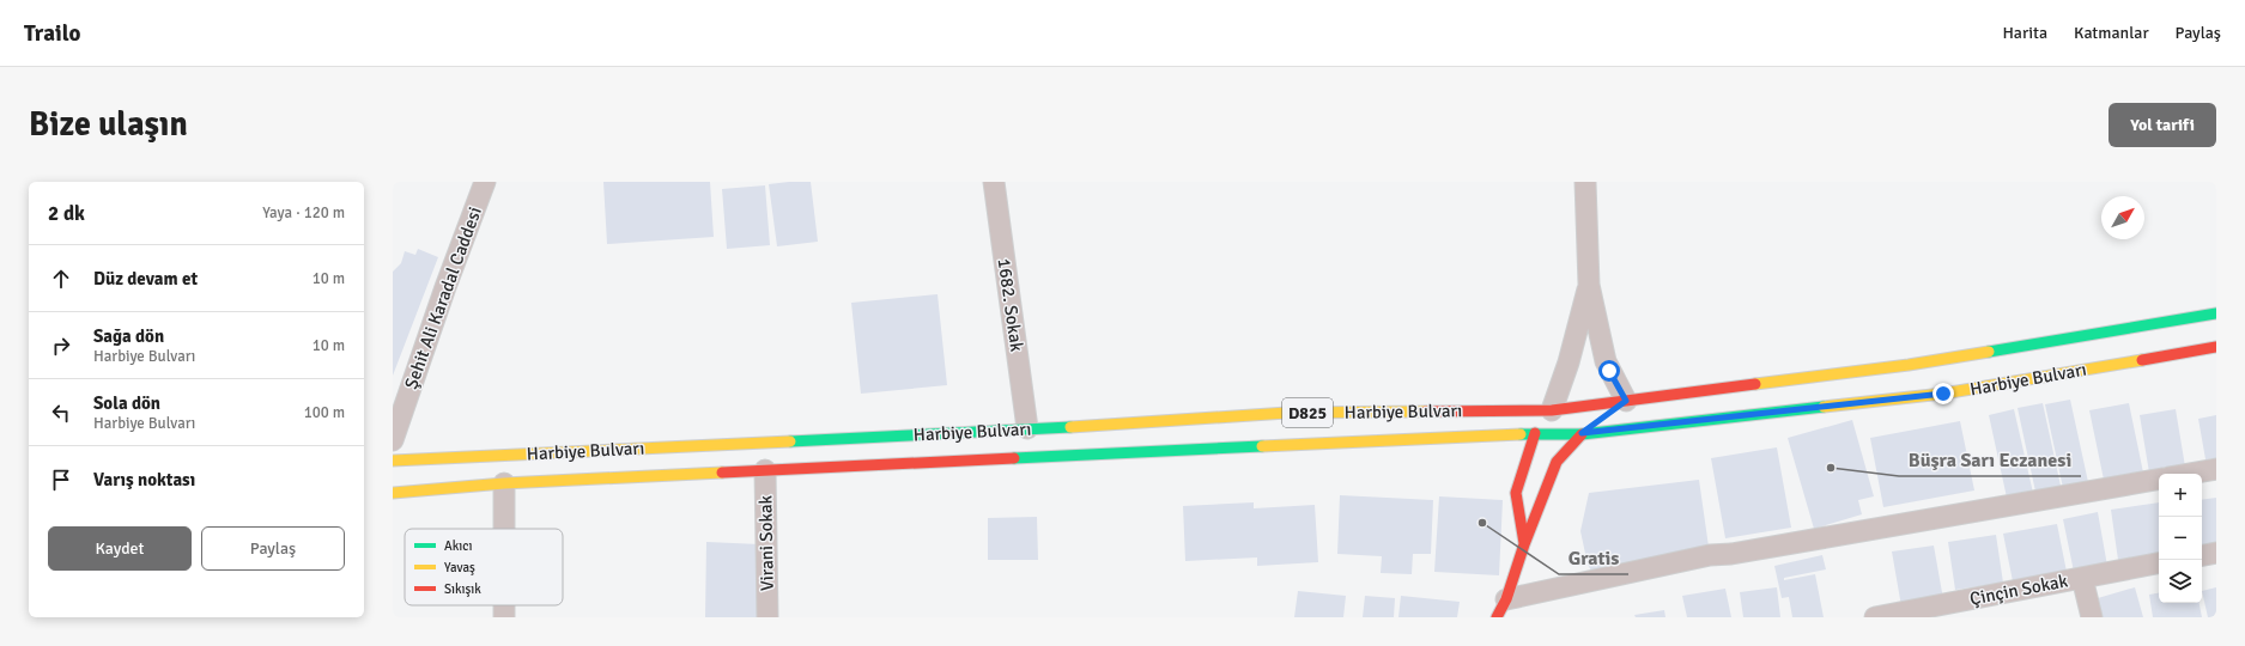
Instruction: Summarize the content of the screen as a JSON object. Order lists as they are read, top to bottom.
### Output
{
  "streets": {
    "main road": ["Harbiye Bulvarı", "D825"],
    "street": [
      "Şehit Ali Karadal Caddesi",
      "1682. Sokak",
      "Virani Sokak",
      "Çinçin Sokak"
    ]
  },
  "crossings": [
    ["1682. Sokak", "Harbiye Bulvarı"],
    ["Harbiye Bulvarı", "Virani Sokak"]
  ],
  "places": ["Büşra Sarı Eczanesi", "Gratis"],
  "legend": ["Akıcı", "Yavaş", "Sıkışık"],
  "north": "top right",
  "page": {
    "header": "Trailo",
    "nav": ["Harita", "Katmanlar", "Paylaş"],
    "buttons": [
      "Yol tarifi",
      ["Kaydet", "Paylaş"]
    ],
    "title": "Bize ulaşın",
    "heading": ["2 dk", "Yaya · 120 m"],
    "list": [
      ["Düz devam et", "10 m"],
      ["Sağa dön", "Harbiye Bulvarı", "10 m"],
      ["Sola dön", "Harbiye Bulvarı", "100 m"],
      "Varış noktası"
    ],
    "map_buttons": ["+", "−"]
  }
}
